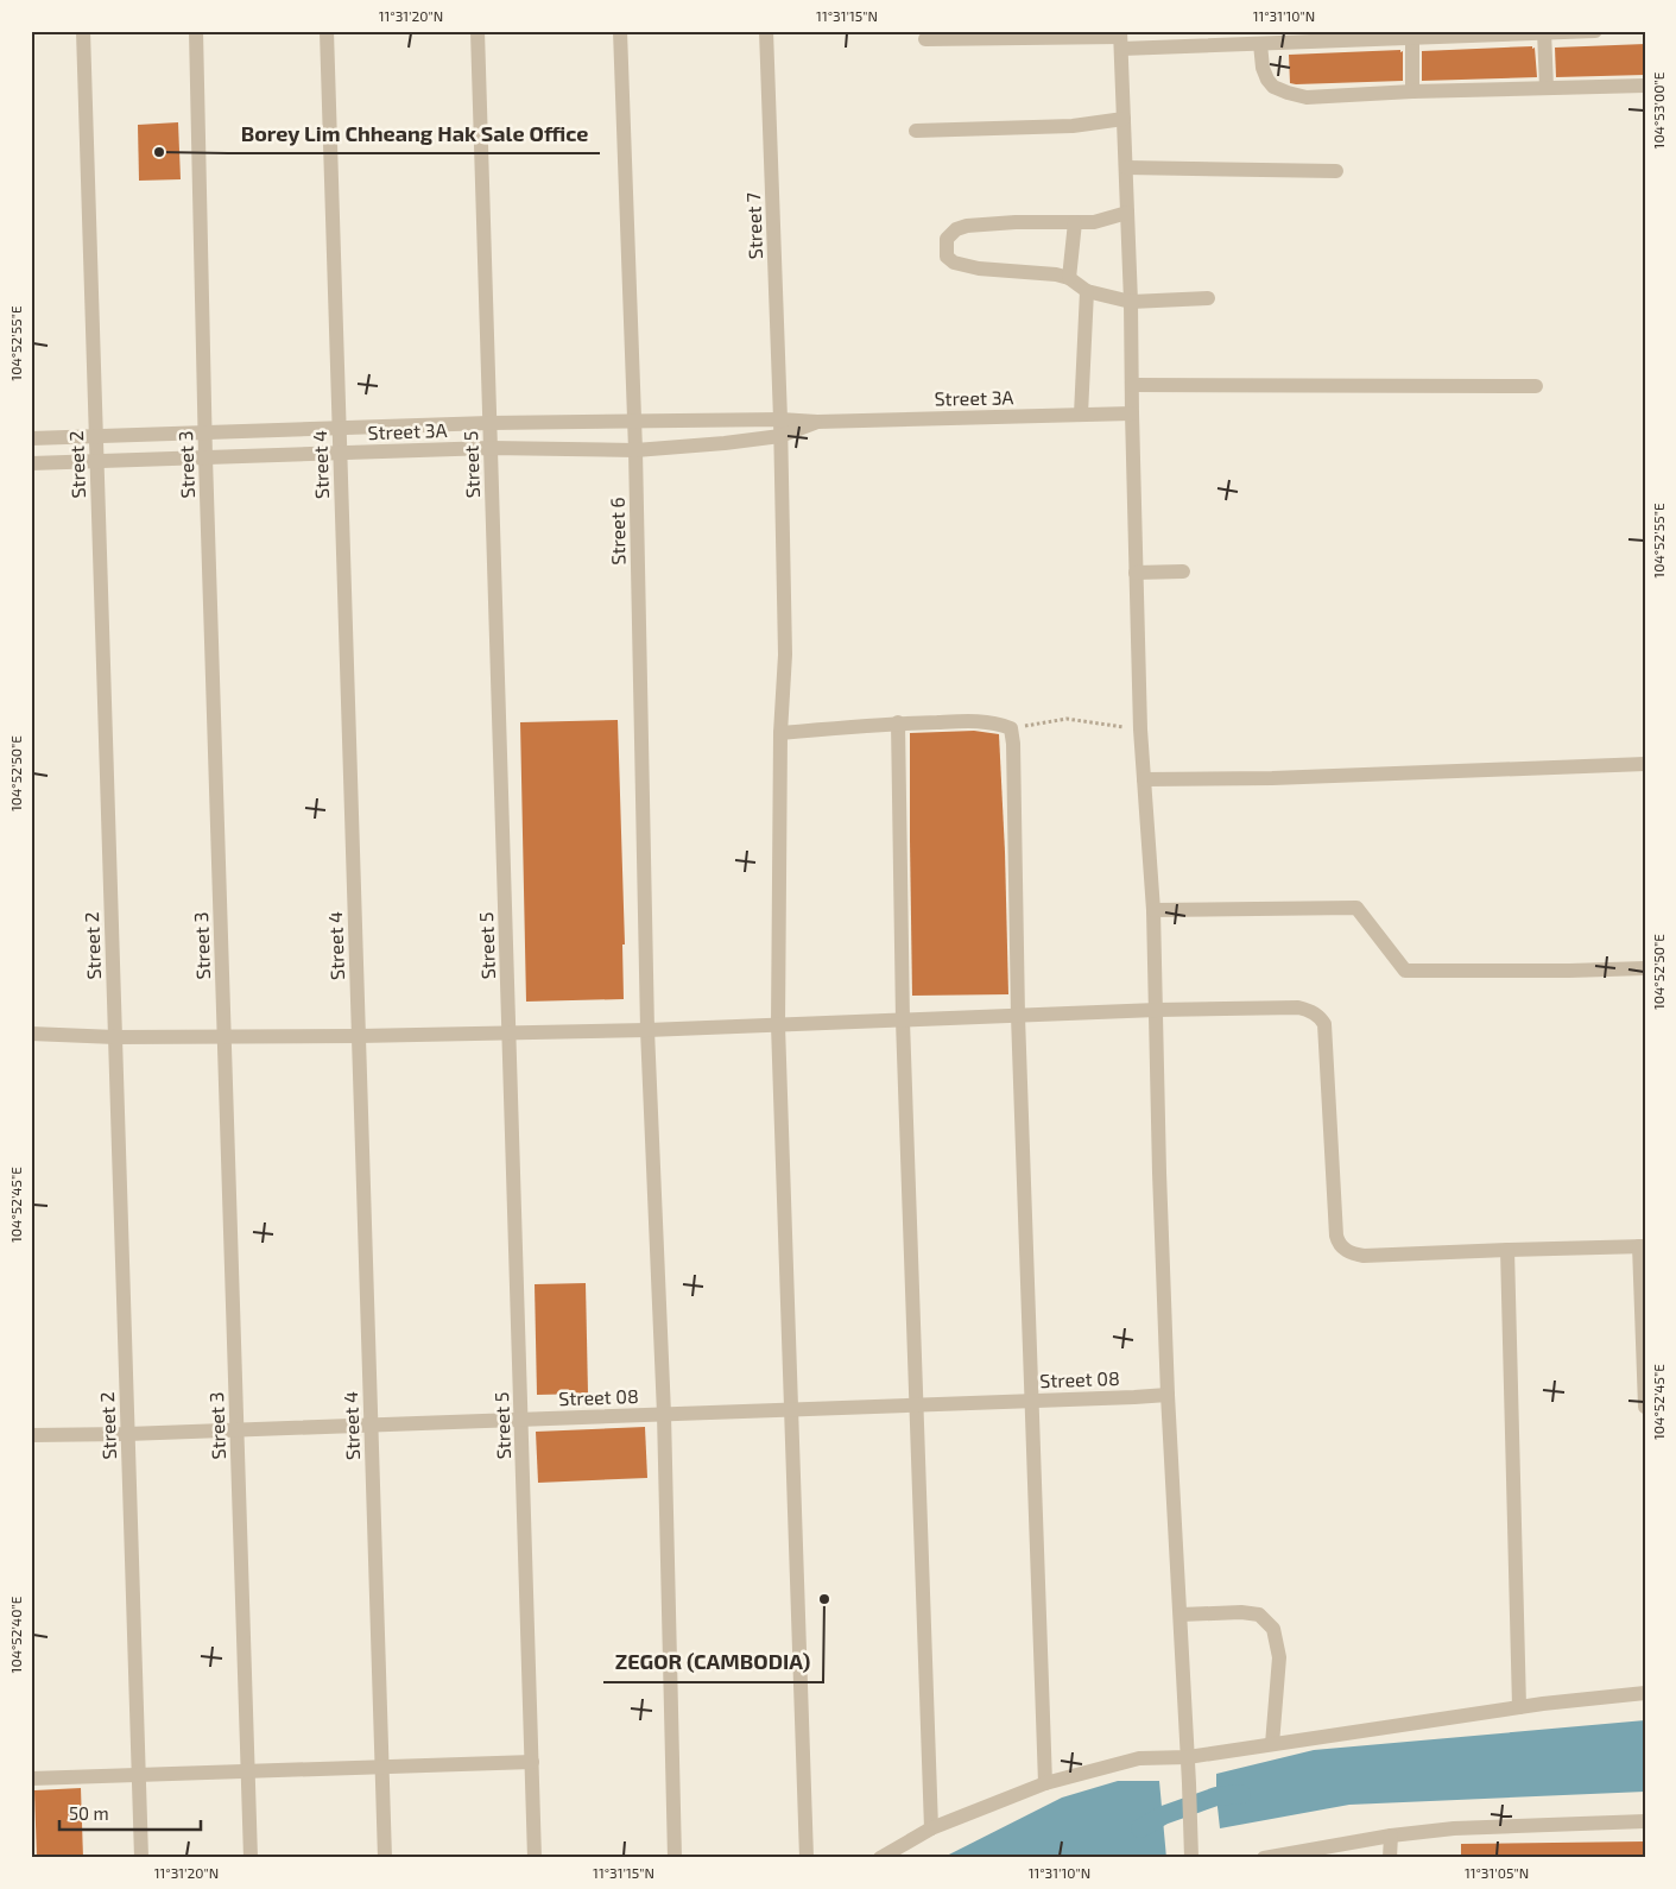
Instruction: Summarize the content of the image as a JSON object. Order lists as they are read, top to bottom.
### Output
{
  "streets": {
    "street": [
      "Street 7",
      "Street 3A",
      "Street 2",
      "Street 3",
      "Street 4",
      "Street 5",
      "Street 6",
      "Street 08"
    ]
  },
  "crossings": [
    ["Street 7", "Street 3A"],
    ["Street 7", "Street 08"],
    ["Street 3A", "Street 2"],
    ["Street 3A", "Street 3"],
    ["Street 3A", "Street 4"],
    ["Street 3A", "Street 5"],
    ["Street 3A", "Street 6"],
    ["Street 2", "Street 08"],
    ["Street 3", "Street 08"],
    ["Street 4", "Street 08"],
    ["Street 5", "Street 08"],
    ["Street 6", "Street 08"]
  ],
  "places": ["Borey Lim Chheang Hak Sale Office", "ZEGOR (CAMBODIA)"],
  "scale_bar": "50 m",
  "coordinates": [
    "11°31'20\"N",
    "11°31'15\"N",
    "11°31'10\"N",
    "104°53'00\"E",
    "104°52'55\"E",
    "104°52'50\"E",
    "104°52'45\"E",
    "104°52'40\"E",
    "11°31'05\"N"
  ]
}
